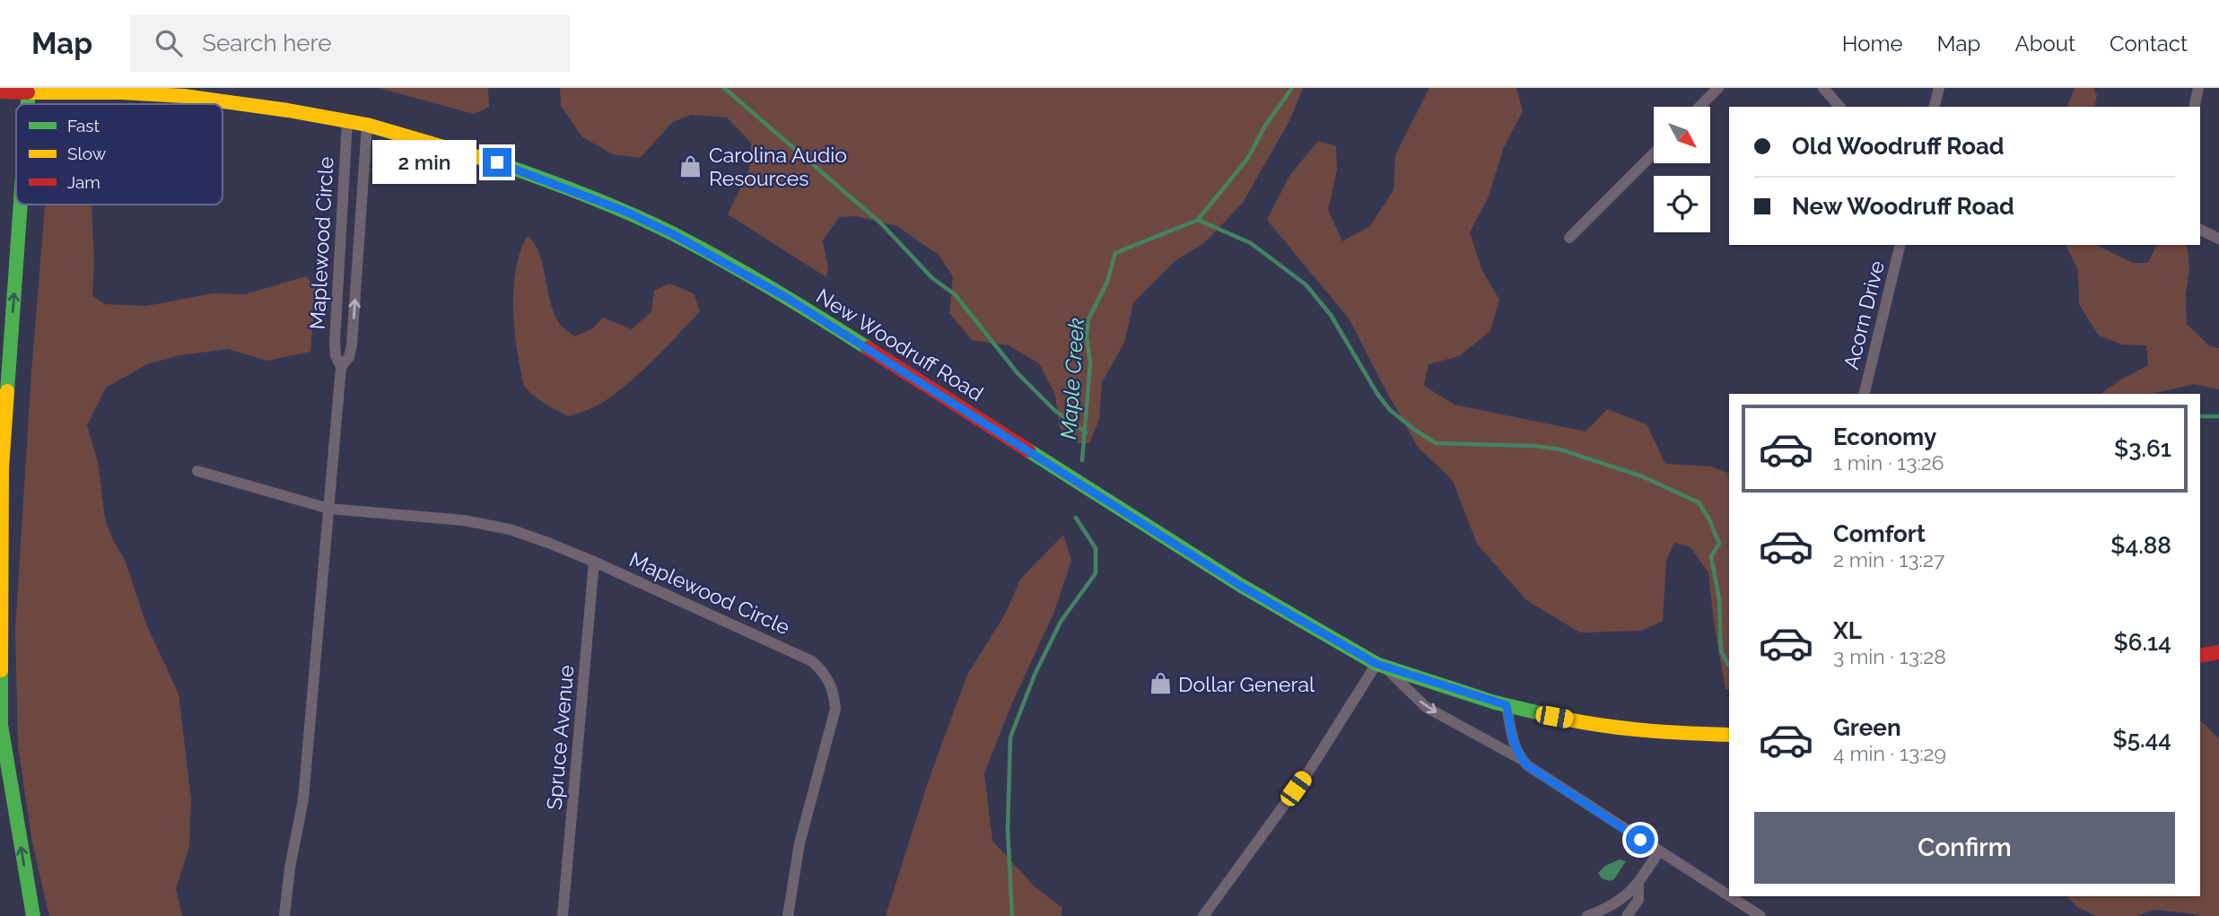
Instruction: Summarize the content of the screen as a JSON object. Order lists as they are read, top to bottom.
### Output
{
  "streets": {
    "main road": ["New Woodruff Road"],
    "street": ["Maplewood Circle", "Acorn Drive", "Spruce Avenue"]
  },
  "crossings": [
    ["Maplewood Circle", "New Woodruff Road"],
    ["Maplewood Circle", "Spruce Avenue"]
  ],
  "water": ["Maple Creek"],
  "places": {
    "shop": ["Carolina Audio Resources", "Dollar General"]
  },
  "legend": ["Fast", "Slow", "Jam"],
  "north": "bottom right",
  "page": {
    "header": "Map",
    "search": "Search here",
    "nav": [
      "Home",
      "Map",
      "About",
      "Contact"
    ],
    "banner": ["Old Woodruff Road", "New Woodruff Road"],
    "bubble": "2 min",
    "list": [
      {
        "name": "Economy",
        "note": "1 min · 13:26",
        "value": "$3.61"
      },
      {
        "name": "Comfort",
        "note": "2 min · 13:27",
        "value": "$4.88"
      },
      {
        "name": "XL",
        "note": "3 min · 13:28",
        "value": "$6.14"
      },
      {
        "name": "Green",
        "note": "4 min · 13:29",
        "value": "$5.44"
      }
    ],
    "buttons": "Confirm"
  }
}
